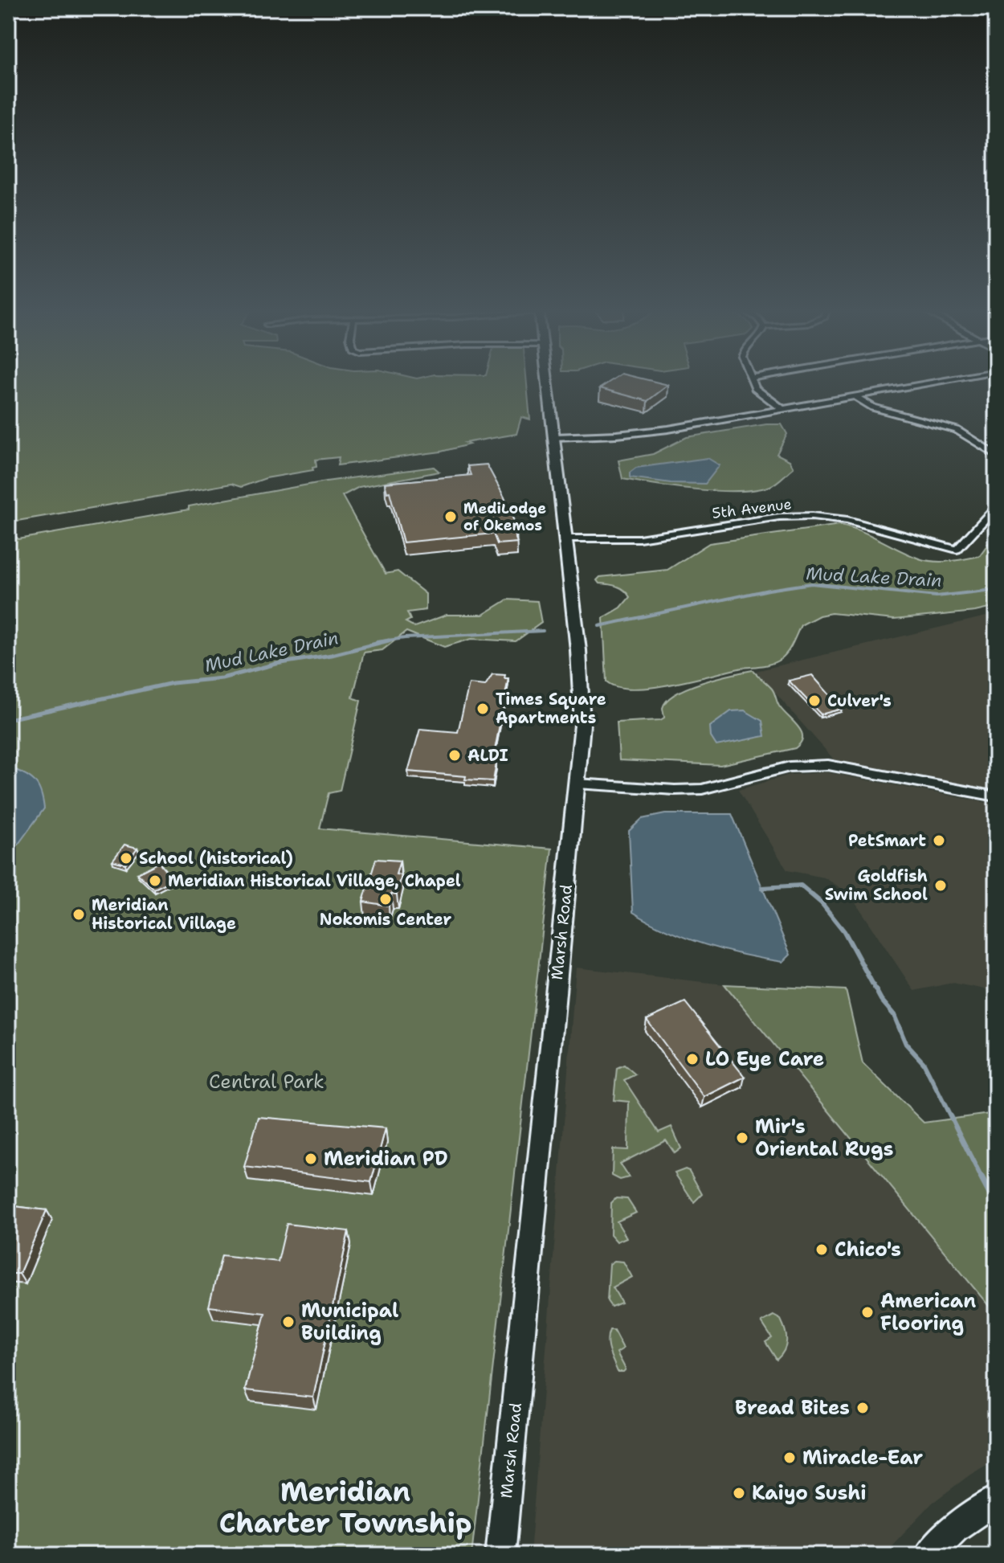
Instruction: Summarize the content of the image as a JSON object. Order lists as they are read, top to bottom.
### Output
{
  "streets": {
    "main road": ["Marsh Road"],
    "street": ["5th Avenue"]
  },
  "crossings": [
    ["5th Avenue", "Marsh Road"]
  ],
  "districts": ["Meridian Charter Township"],
  "water": ["Mud Lake Drain"],
  "parks": ["Central Park"],
  "places": [
    "MediLodge of Okemos",
    "Culver's",
    "Times Square Apartments",
    "ALDI",
    "PetSmart",
    "School (historical)",
    "Meridian Historical Village, Chapel",
    "Goldfish Swim School",
    "Nokomis Center",
    "Meridian Historical Village",
    "LO Eye Care",
    "Mir's Oriental Rugs",
    "Meridian PD",
    "Chico's",
    "American Flooring",
    "Municipal Building",
    "Bread Bites",
    "Miracle-Ear",
    "Kaiyo Sushi"
  ]
}
